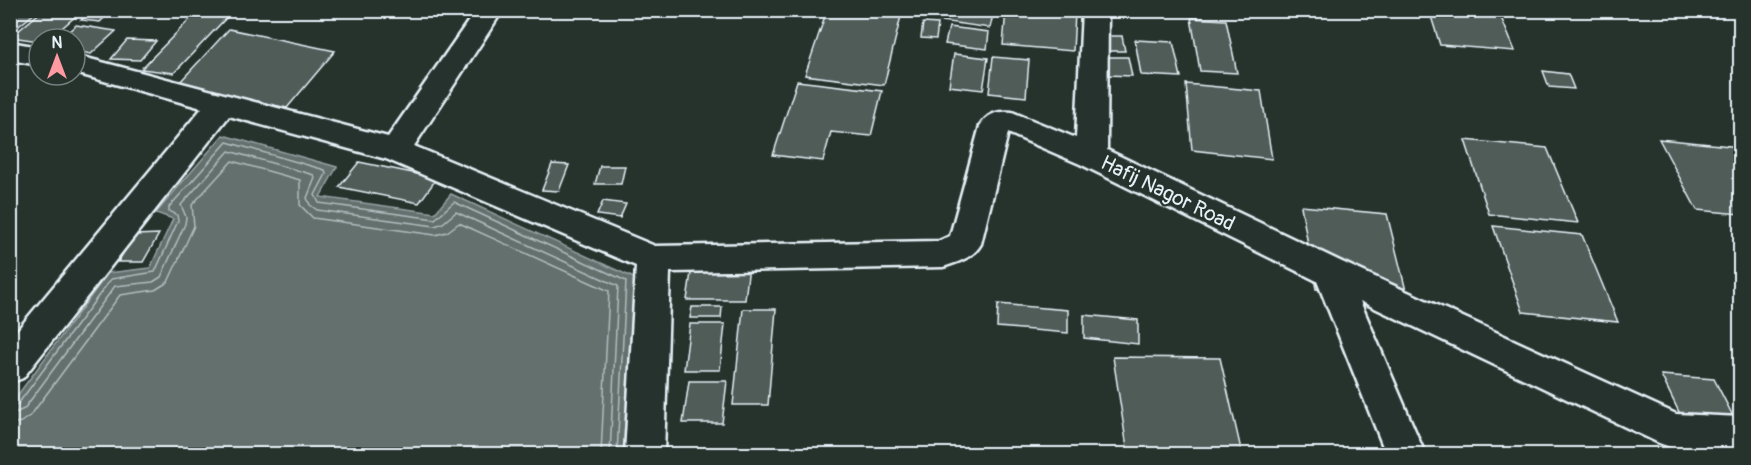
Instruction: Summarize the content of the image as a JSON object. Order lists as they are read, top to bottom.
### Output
{
  "streets": {
    "street": ["Hafij Nagor Road"]
  },
  "north": "top"
}
